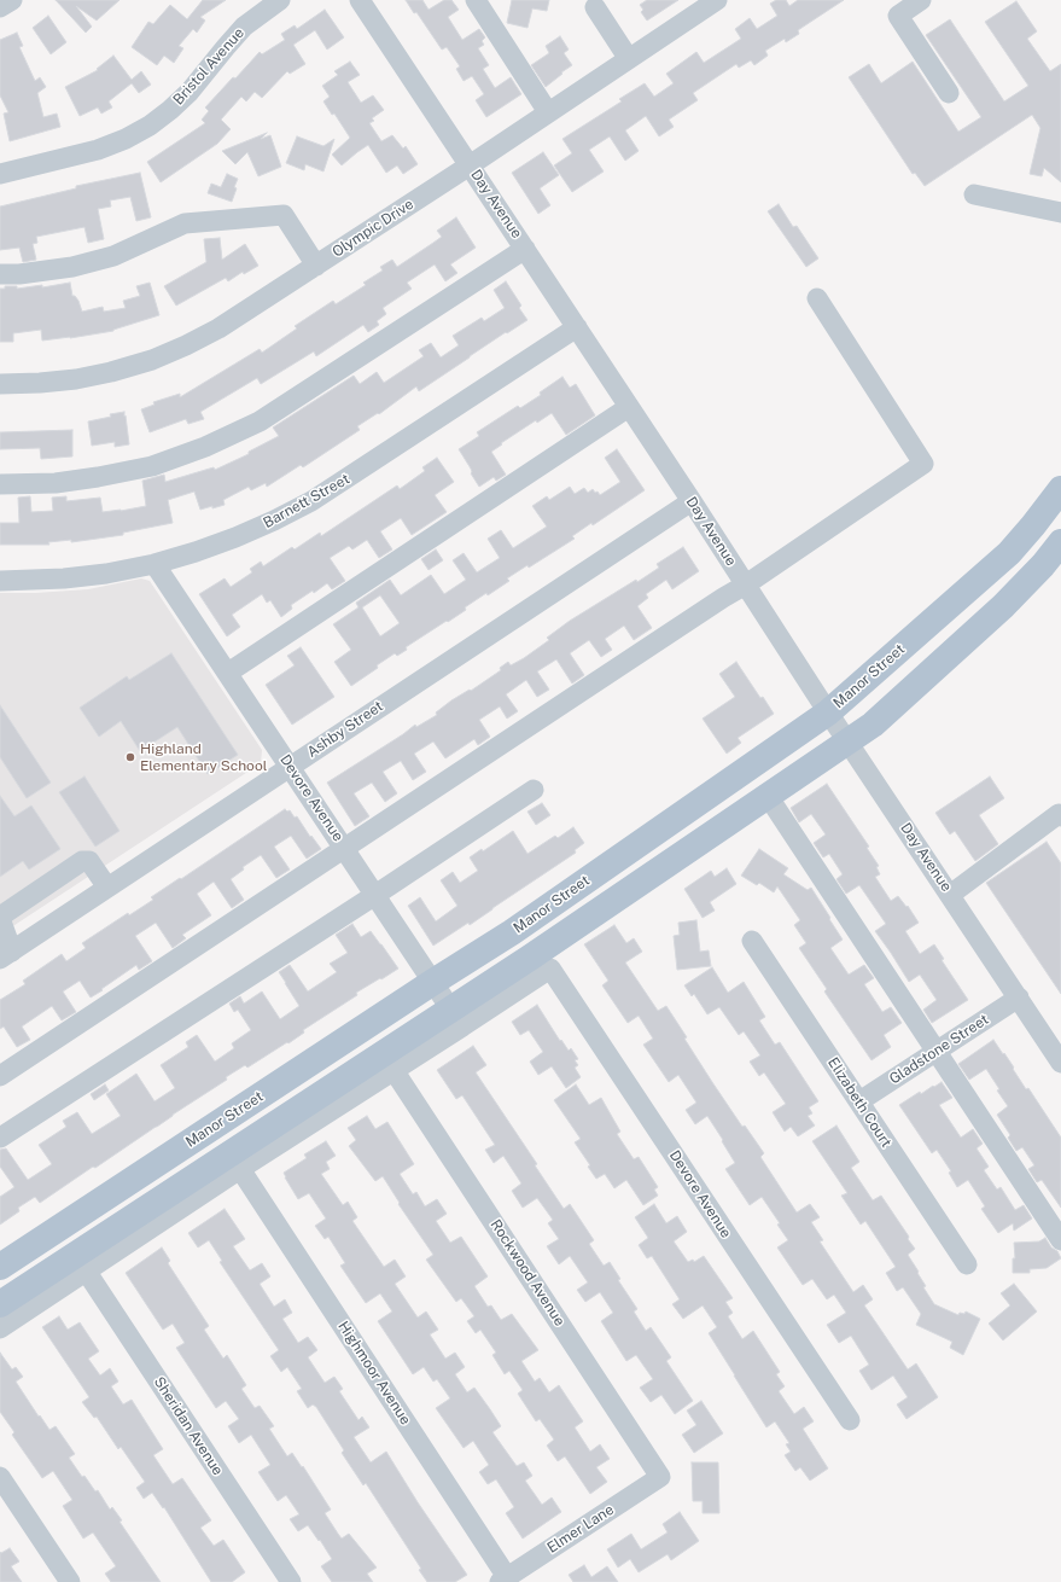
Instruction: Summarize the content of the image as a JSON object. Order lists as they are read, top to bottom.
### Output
{
  "streets": {
    "main road": ["Manor Street"],
    "street": [
      "Bristol Avenue",
      "Day Avenue",
      "Olympic Drive",
      "Barnett Street",
      "Ashby Street",
      "Devore Avenue",
      "Gladstone Street",
      "Elizabeth Court",
      "Rockwood Avenue",
      "Highmoor Avenue",
      "Sheridan Avenue",
      "Elmer Lane"
    ]
  },
  "crossings": [
    ["Day Avenue", "Olympic Drive"],
    ["Day Avenue", "Barnett Street"],
    ["Day Avenue", "Manor Street"],
    ["Day Avenue", "Ashby Street"],
    ["Day Avenue", "Gladstone Street"],
    ["Barnett Street", "Devore Avenue"],
    ["Manor Street", "Devore Avenue"],
    ["Ashby Street", "Devore Avenue"],
    ["Gladstone Street", "Elizabeth Court"],
    ["Rockwood Avenue", "Elmer Lane"],
    ["Highmoor Avenue", "Elmer Lane"]
  ],
  "places": ["Highland Elementary School"]
}
